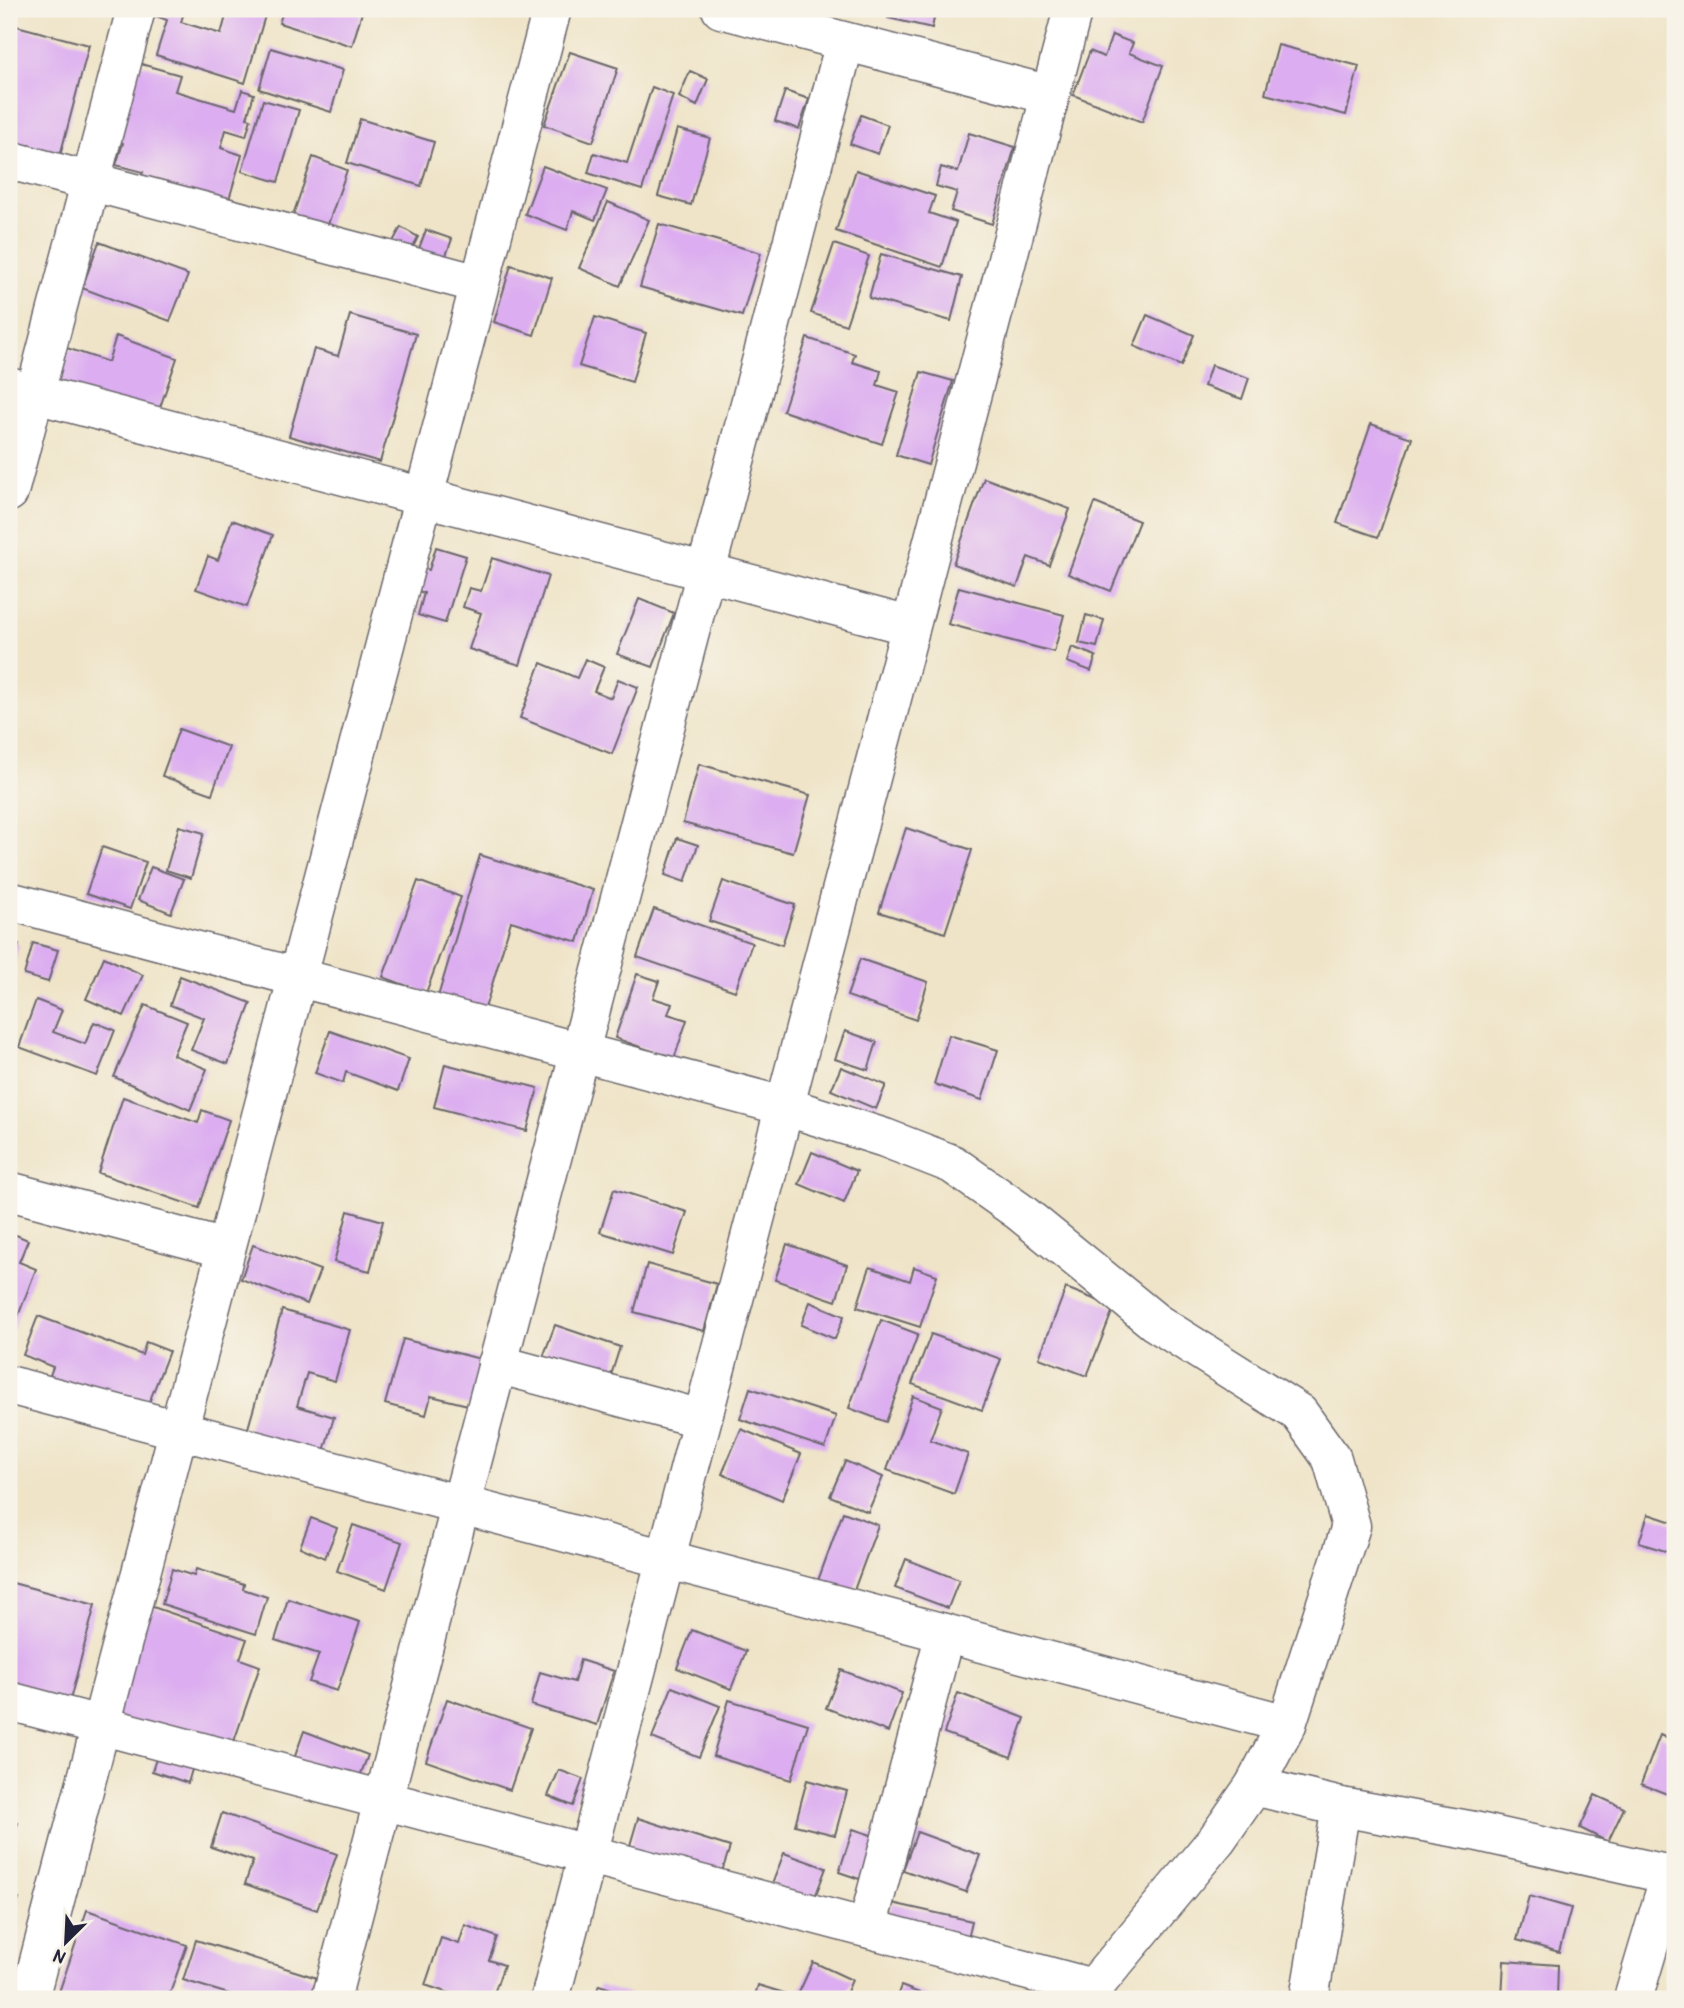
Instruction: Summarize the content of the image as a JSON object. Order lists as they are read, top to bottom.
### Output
{
  "north": "bottom left"
}
